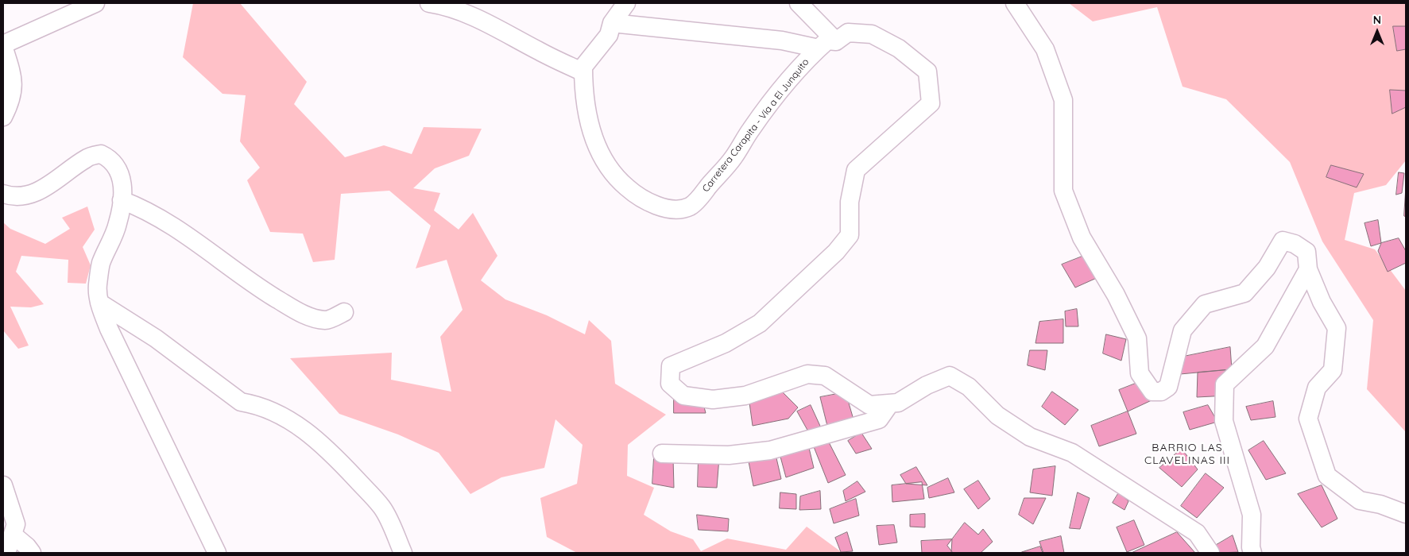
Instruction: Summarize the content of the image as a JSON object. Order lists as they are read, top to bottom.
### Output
{
  "streets": {
    "street": ["Carretera Carapita - Vía a El Junquito"]
  },
  "districts": ["BARRIO LAS CLAVELINAS III"],
  "north": "top"
}
